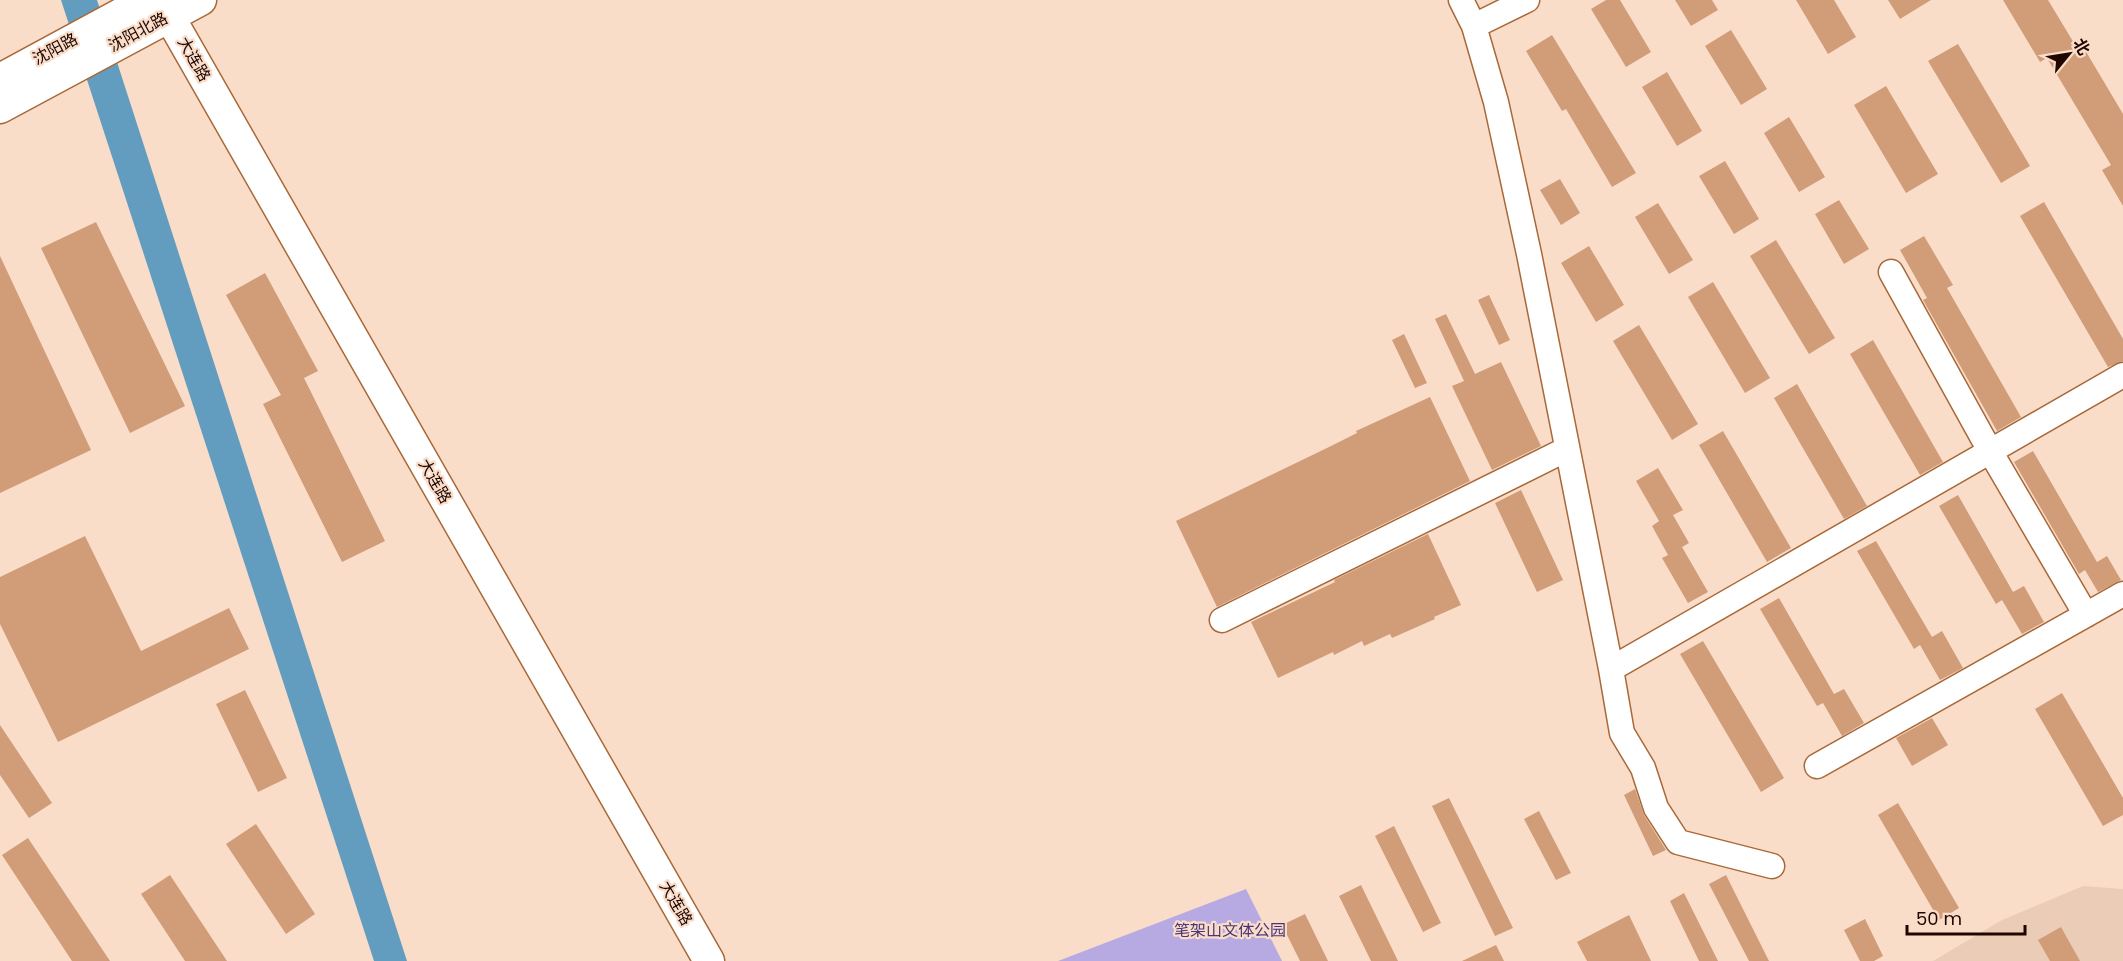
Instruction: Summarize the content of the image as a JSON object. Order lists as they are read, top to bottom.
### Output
{
  "streets": {
    "main road": ["沈阳北路", "沈阳路", "大连路"]
  },
  "crossings": [
    ["沈阳北路", "沈阳路"],
    ["沈阳北路", "大连路"]
  ],
  "parks": ["笔架山文体公园"],
  "scale_bar": "50 m",
  "north": "top right"
}
